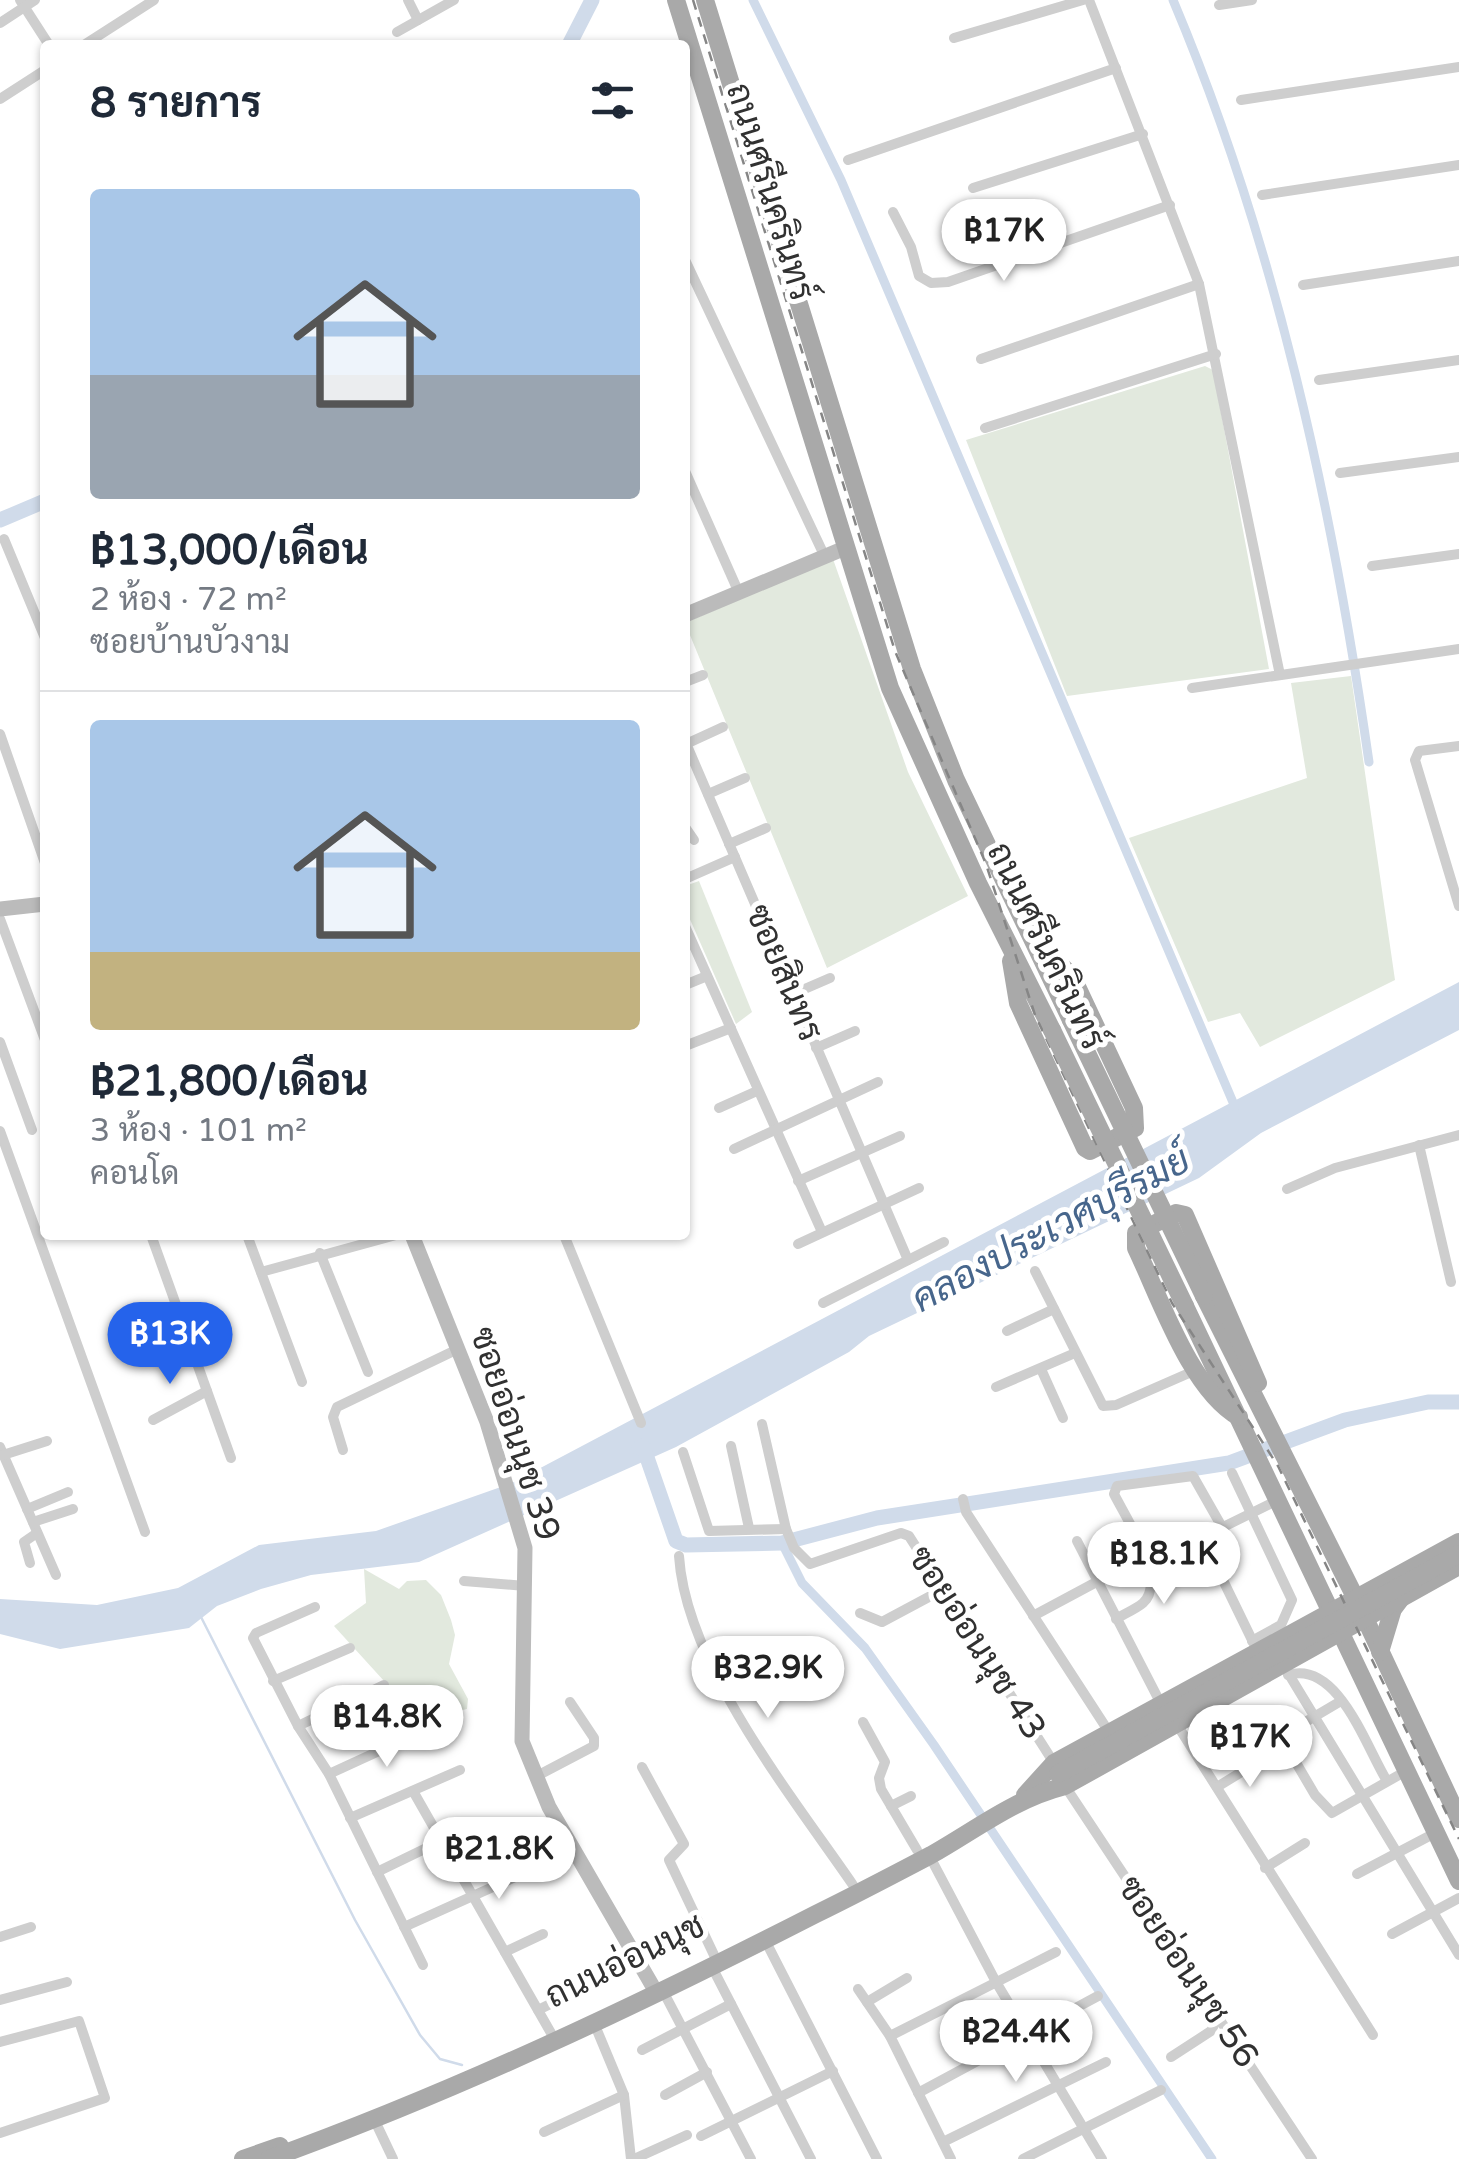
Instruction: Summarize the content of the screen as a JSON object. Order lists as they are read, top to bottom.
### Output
{
  "streets": {
    "main road": ["ถนนศรีนครินทร์", "ถนนอ่อนนุช"],
    "street": [
      "ซอยสินทร",
      "ซอยอ่อนนุช 39",
      "ซอยอ่อนนุช 43",
      "ซอยอ่อนนุช 56"
    ]
  },
  "crossings": [
    ["ถนนศรีนครินทร์", "ถนนอ่อนนุช"],
    ["ซอยอ่อนนุช 39", "ถนนอ่อนนุช"],
    ["ซอยอ่อนนุช 43", "ถนนอ่อนนุช"],
    ["ซอยอ่อนนุช 43", "ซอยอ่อนนุช 56"],
    ["ถนนอ่อนนุช", "ซอยอ่อนนุช 56"]
  ],
  "water": ["คลองประเวศบุรีรมย์"],
  "page": {
    "heading": "8 รายการ",
    "list": [
      {
        "name": "฿13,000/เดือน",
        "note": "2 ห้อง · 72 m² · ซอยบ้านบัวงาม"
      },
      {
        "name": "฿21,800/เดือน",
        "note": "3 ห้อง · 101 m² · คอนโด"
      }
    ],
    "price": [
      "฿17K",
      "฿13K",
      "฿18.1K",
      "฿32.9K",
      "฿14.8K",
      "฿17K",
      "฿21.8K",
      "฿24.4K"
    ]
  }
}
